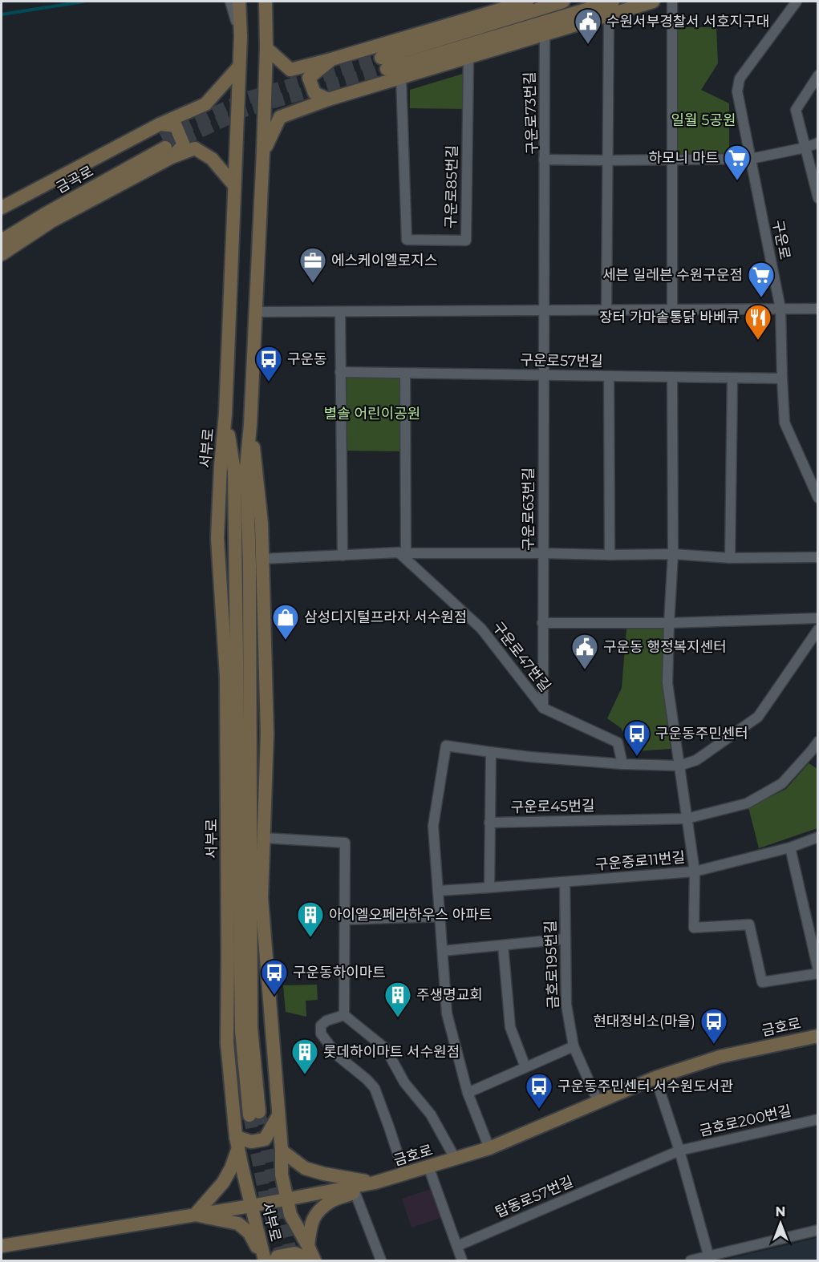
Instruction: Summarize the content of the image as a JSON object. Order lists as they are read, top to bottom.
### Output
{
  "streets": {
    "street": [
      "구운로73번길",
      "금곡로",
      "구운로85번길",
      "구운로",
      "구운로57번길",
      "서부로",
      "구운로63번길",
      "구운로47번길",
      "구운로45번길",
      "구운중로11번길",
      "금호로195번길",
      "금호로",
      "금호로200번길",
      "탑동로57번길"
    ]
  },
  "crossings": [
    ["구운로73번길", "구운로"],
    ["구운로73번길", "구운로63번길"],
    ["구운로", "구운로57번길"],
    ["구운로57번길", "구운로63번길"],
    ["서부로", "금호로"],
    ["구운로63번길", "구운로47번길"],
    ["구운중로11번길", "금호로195번길"],
    ["금호로195번길", "금호로"],
    ["금호로200번길", "탑동로57번길"]
  ],
  "parks": ["일월 5공원", "별솔 어린이공원"],
  "places": {
    "public building": ["수원서부경찰서 서호지구대", "구운동 행정복지센터"],
    "supermarket": ["하모니 마트", "세븐 일레븐 수원구운점"],
    "office": ["에스케이엘로지스"],
    "restaurant": ["장터 가마솥통닭 바베큐"],
    "bus stop": [
      "구운동",
      "구운동주민센터",
      "구운동하이마트",
      "현대정비소(마을)",
      "구운동주민센터.서수원도서관"
    ],
    "shop": ["삼성디지털프라자 서수원점"],
    "building": ["아이엘오페라하우스 아파트", "주생명교회", "롯데하이마트 서수원점"]
  },
  "north": "top"
}
